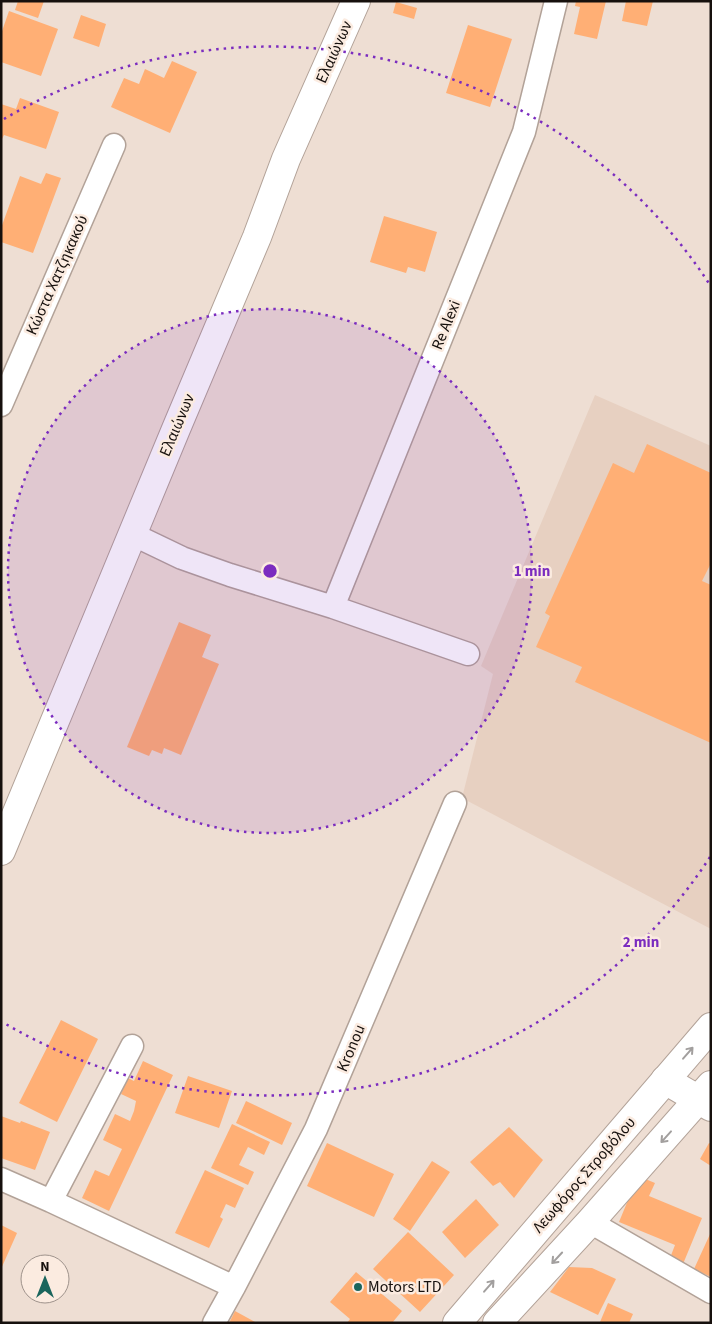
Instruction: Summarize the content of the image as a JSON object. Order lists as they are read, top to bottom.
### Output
{
  "streets": {
    "main road": ["Ελαιώνων", "Λεωφόρος Στροβόλου"],
    "street": ["Κώστα Χατζηκακού", "Re Alexi", "Kronou"]
  },
  "places": ["Motors LTD"],
  "north": "top",
  "rings": ["1 min", "2 min"]
}
